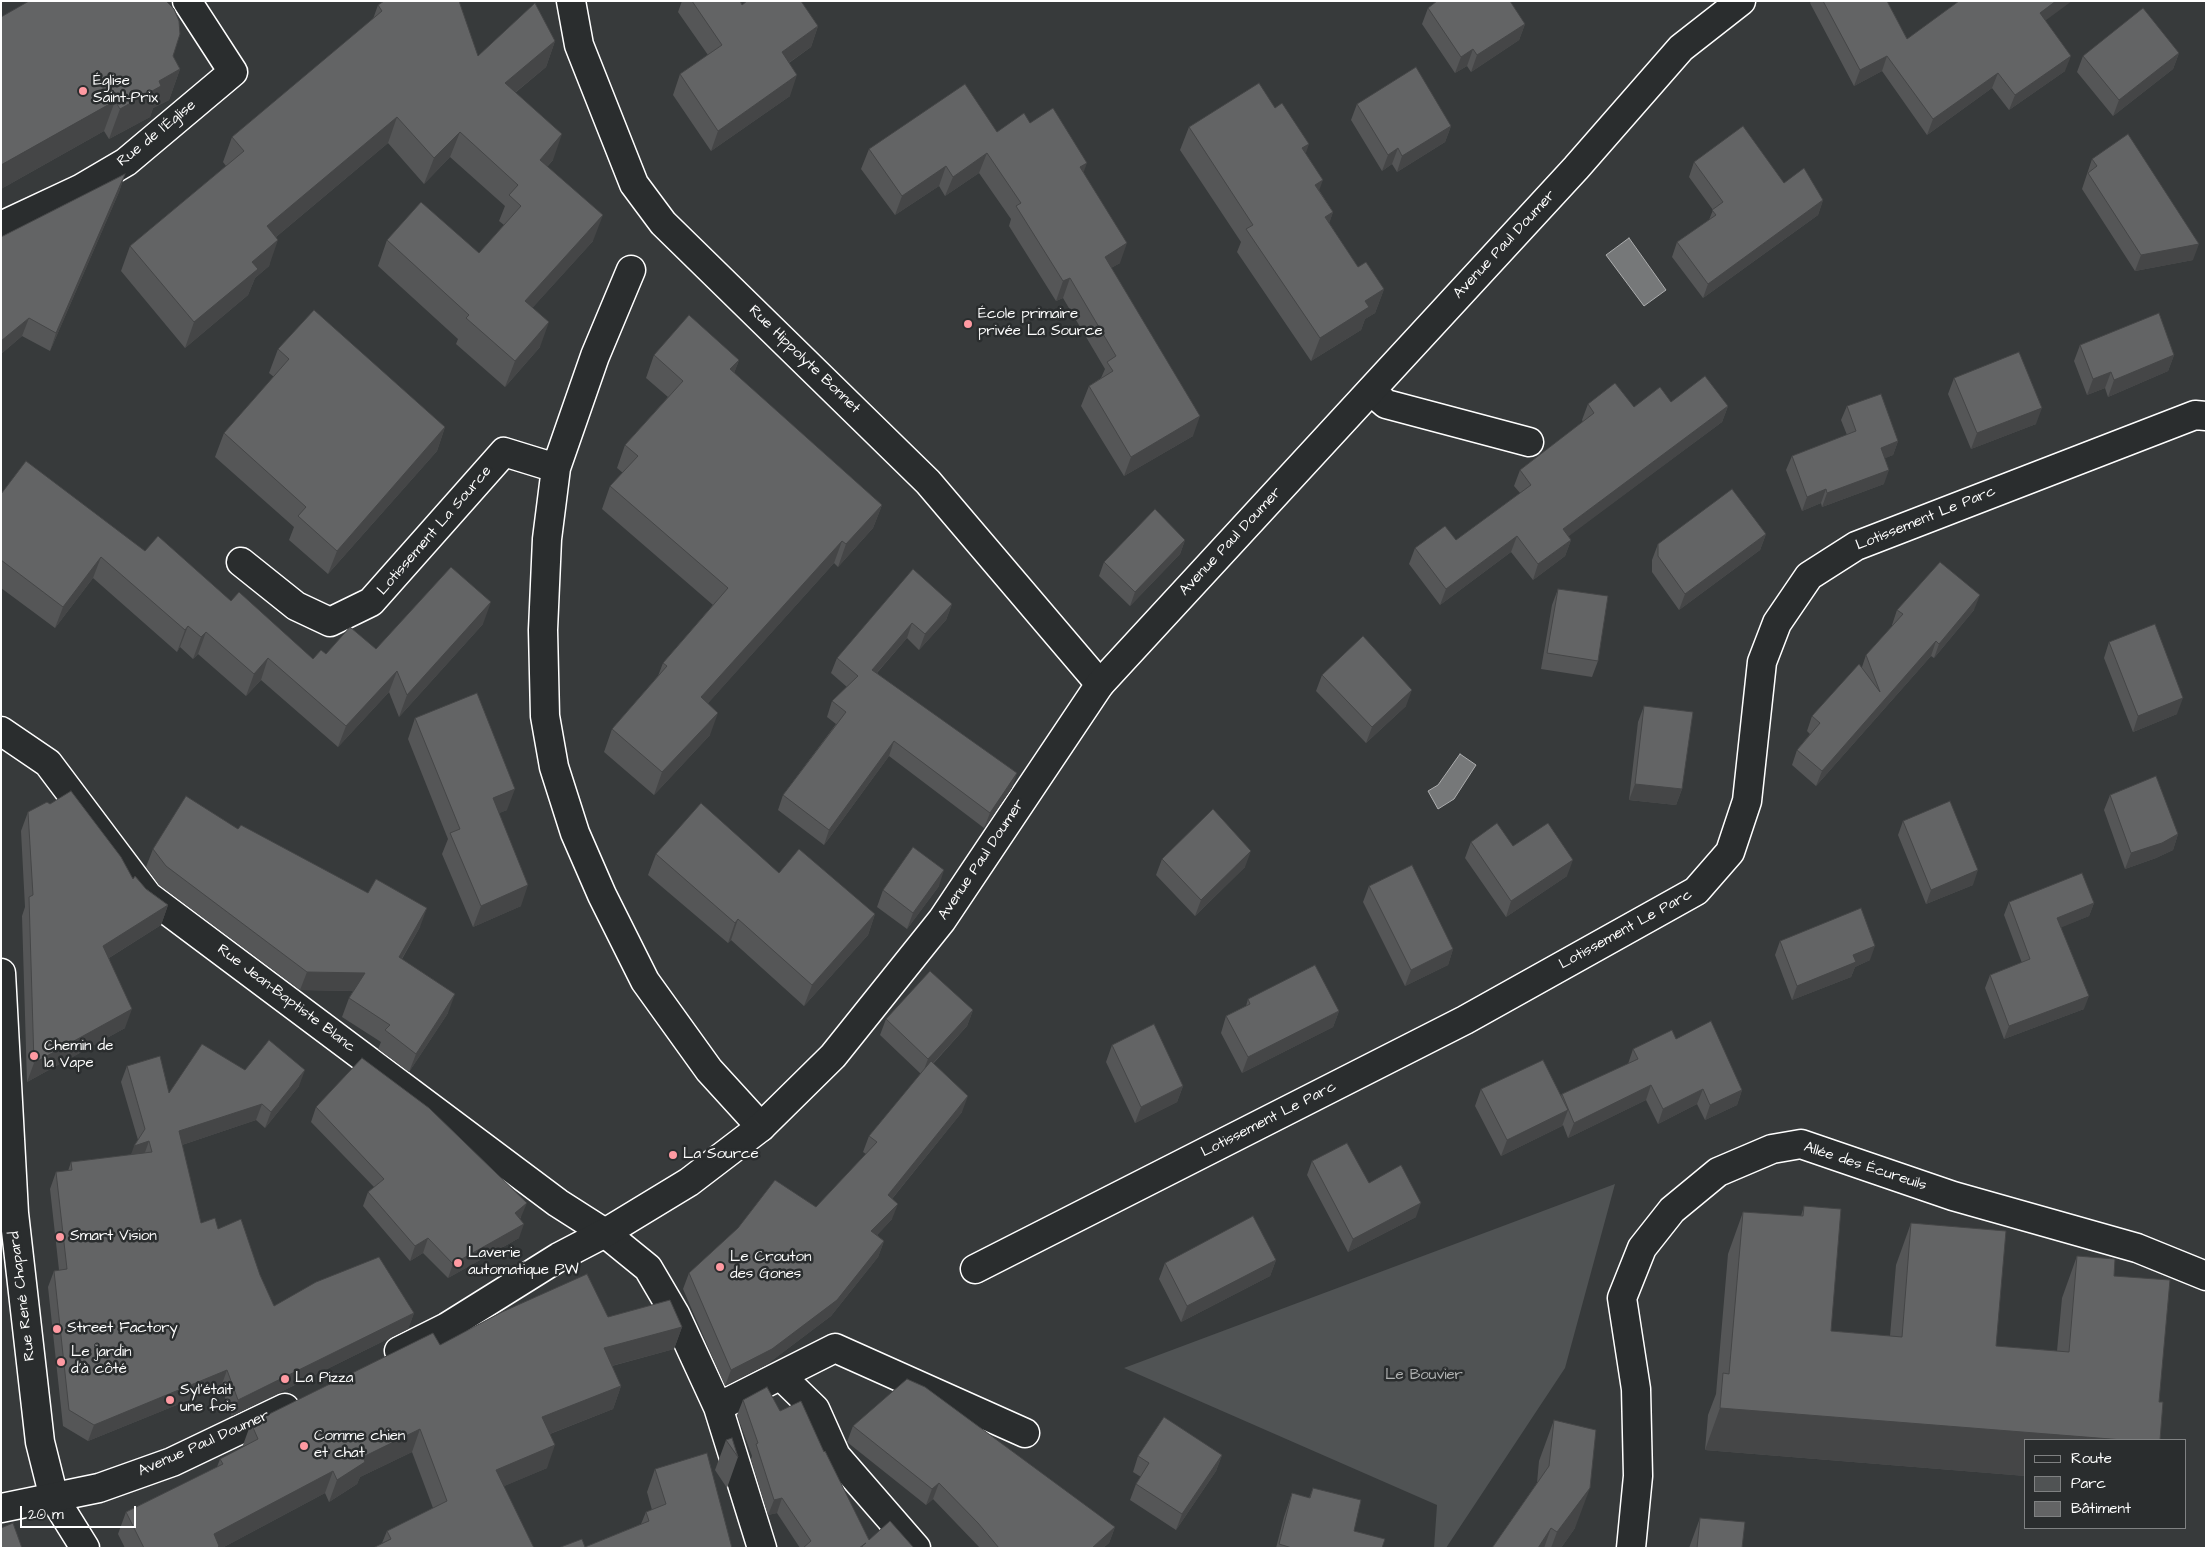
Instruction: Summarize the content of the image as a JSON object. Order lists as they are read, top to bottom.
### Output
{
  "streets": {
    "street": [
      "Rue de l'Église",
      "Avenue Paul Doumer",
      "Rue Hippolyte Bonnet",
      "Lotissement Le Parc",
      "Lotissement La Source",
      "Rue Jean-Baptiste Blanc",
      "Allée des Écureuils",
      "Rue René Chapard"
    ]
  },
  "crossings": [
    ["Avenue Paul Doumer", "Rue Hippolyte Bonnet"],
    ["Avenue Paul Doumer", "Rue Jean-Baptiste Blanc"],
    ["Avenue Paul Doumer", "Rue René Chapard"]
  ],
  "parks": ["Le Bouvier"],
  "places": [
    "Église Saint-Prix",
    "École primaire privée La Source",
    "Chemin de la Vape",
    "La Source",
    "Smart Vision",
    "Laverie automatique PW",
    "Le Crouton des Gones",
    "Street Factory",
    "Le jardin d'à côté",
    "La Pizza",
    "Syl'était une fois",
    "Comme chien et chat"
  ],
  "legend": ["Route", "Parc", "Bâtiment"],
  "scale_bar": "20 m"
}
